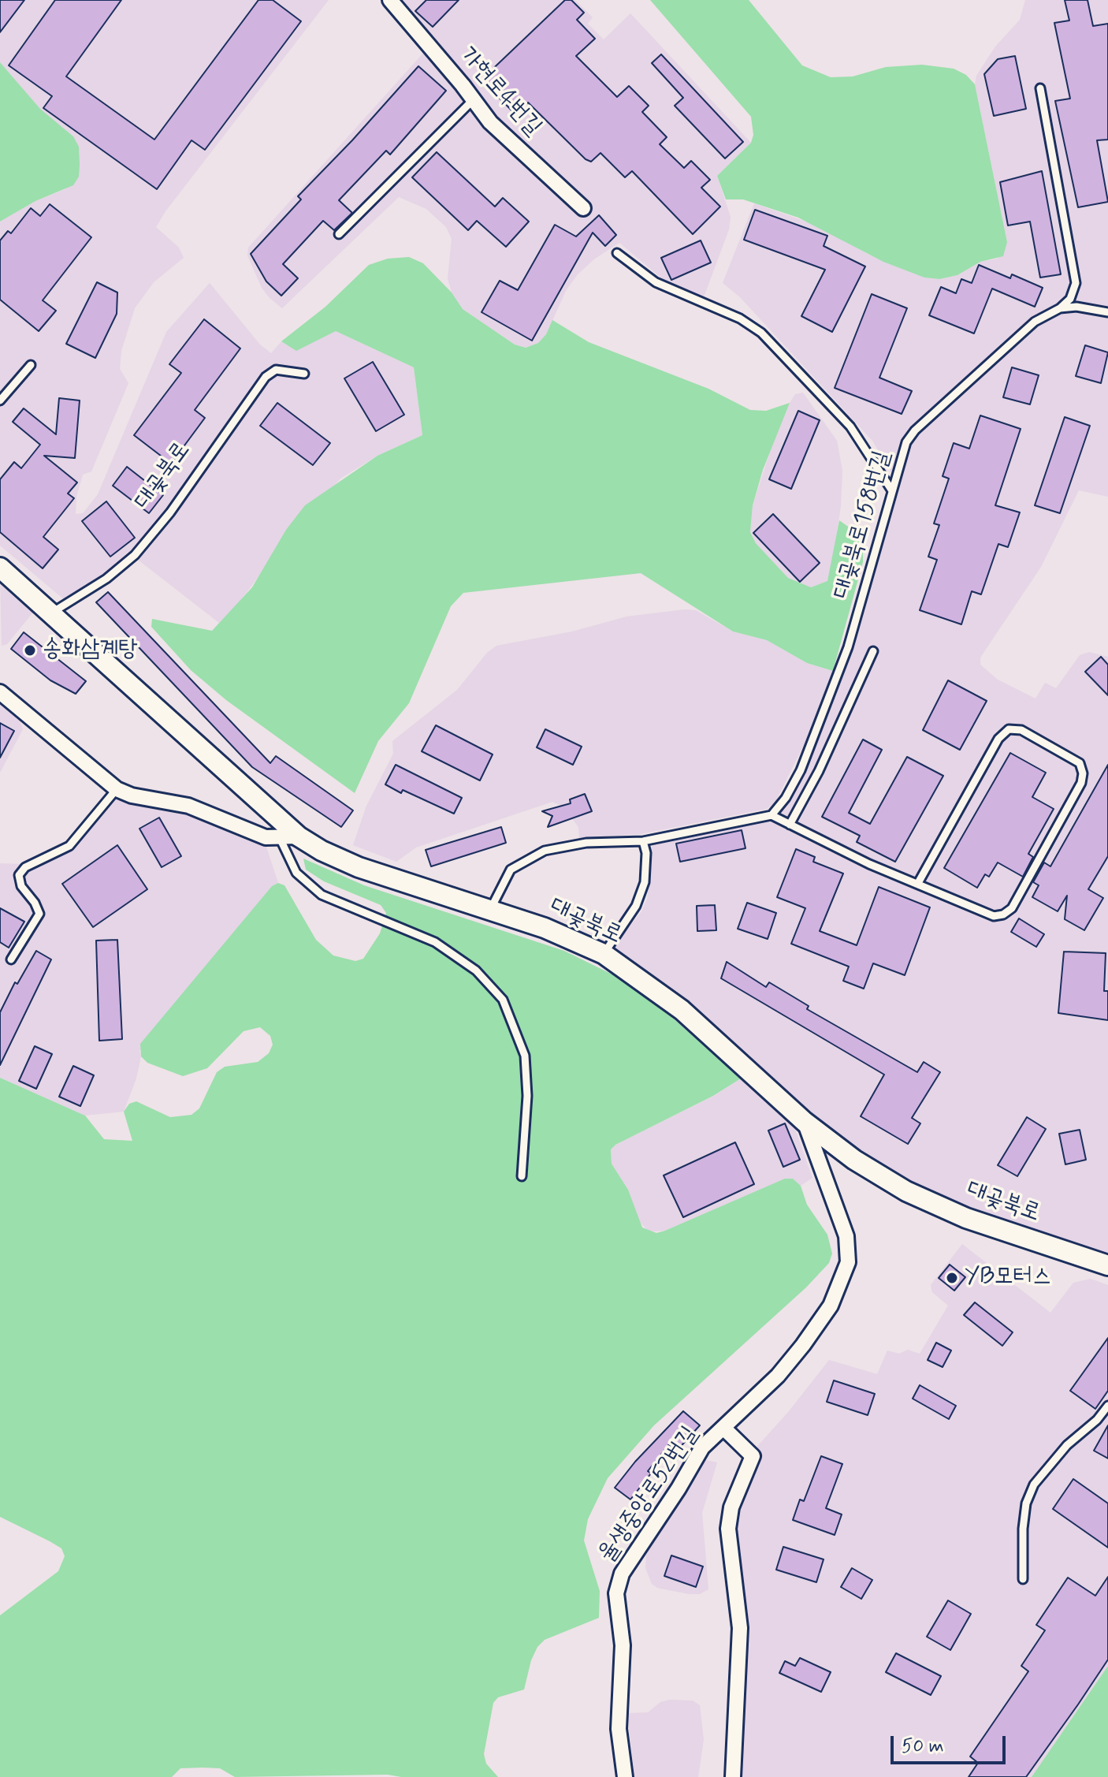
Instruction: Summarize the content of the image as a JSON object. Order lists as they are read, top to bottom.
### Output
{
  "streets": {
    "street": ["가현로4번길", "대곶북로", "율생중앙로52번길"],
    "lane": ["대곶북로158번길"]
  },
  "crossings": [
    ["대곶북로", "율생중앙로52번길"]
  ],
  "places": ["송화삼계탕", "YB모터스"],
  "scale_bar": "50 m"
}
